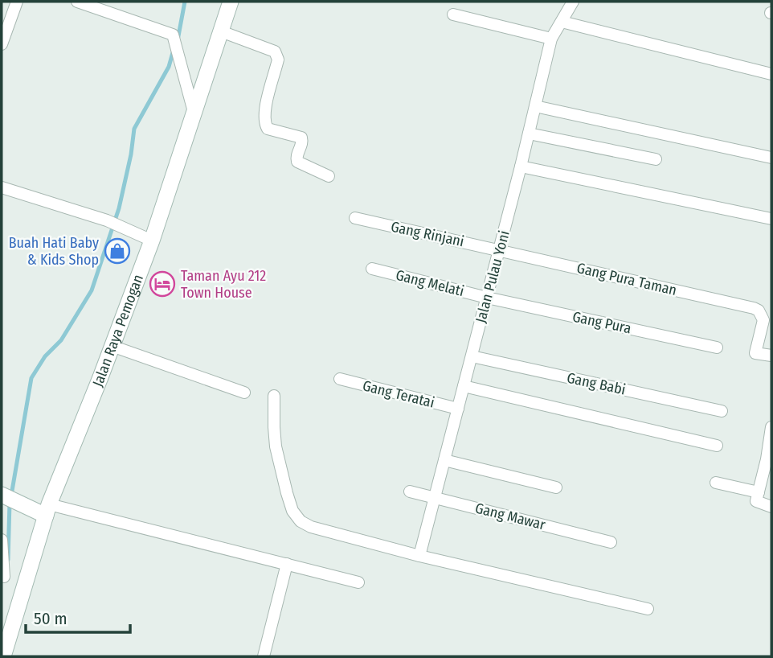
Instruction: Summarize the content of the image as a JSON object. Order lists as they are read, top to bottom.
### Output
{
  "streets": {
    "street": [
      "Gang Rinjani",
      "Jalan Pulau Yoni",
      "Gang Pura Taman",
      "Gang Melati",
      "Gang Pura",
      "Jalan Raya Pemogan",
      "Gang Babi",
      "Gang Teratai",
      "Gang Mawar"
    ]
  },
  "crossings": [
    ["Gang Rinjani", "Jalan Pulau Yoni"],
    ["Gang Rinjani", "Gang Pura Taman"],
    ["Jalan Pulau Yoni", "Gang Pura Taman"],
    ["Jalan Pulau Yoni", "Gang Melati"],
    ["Jalan Pulau Yoni", "Gang Pura"],
    ["Jalan Pulau Yoni", "Gang Babi"],
    ["Jalan Pulau Yoni", "Gang Teratai"],
    ["Jalan Pulau Yoni", "Gang Mawar"],
    ["Gang Melati", "Gang Pura"]
  ],
  "places": {
    "shop": ["Buah Hati Baby & Kids Shop"],
    "hotel": ["Taman Ayu 212 Town House"]
  },
  "scale_bar": "50 m"
}
